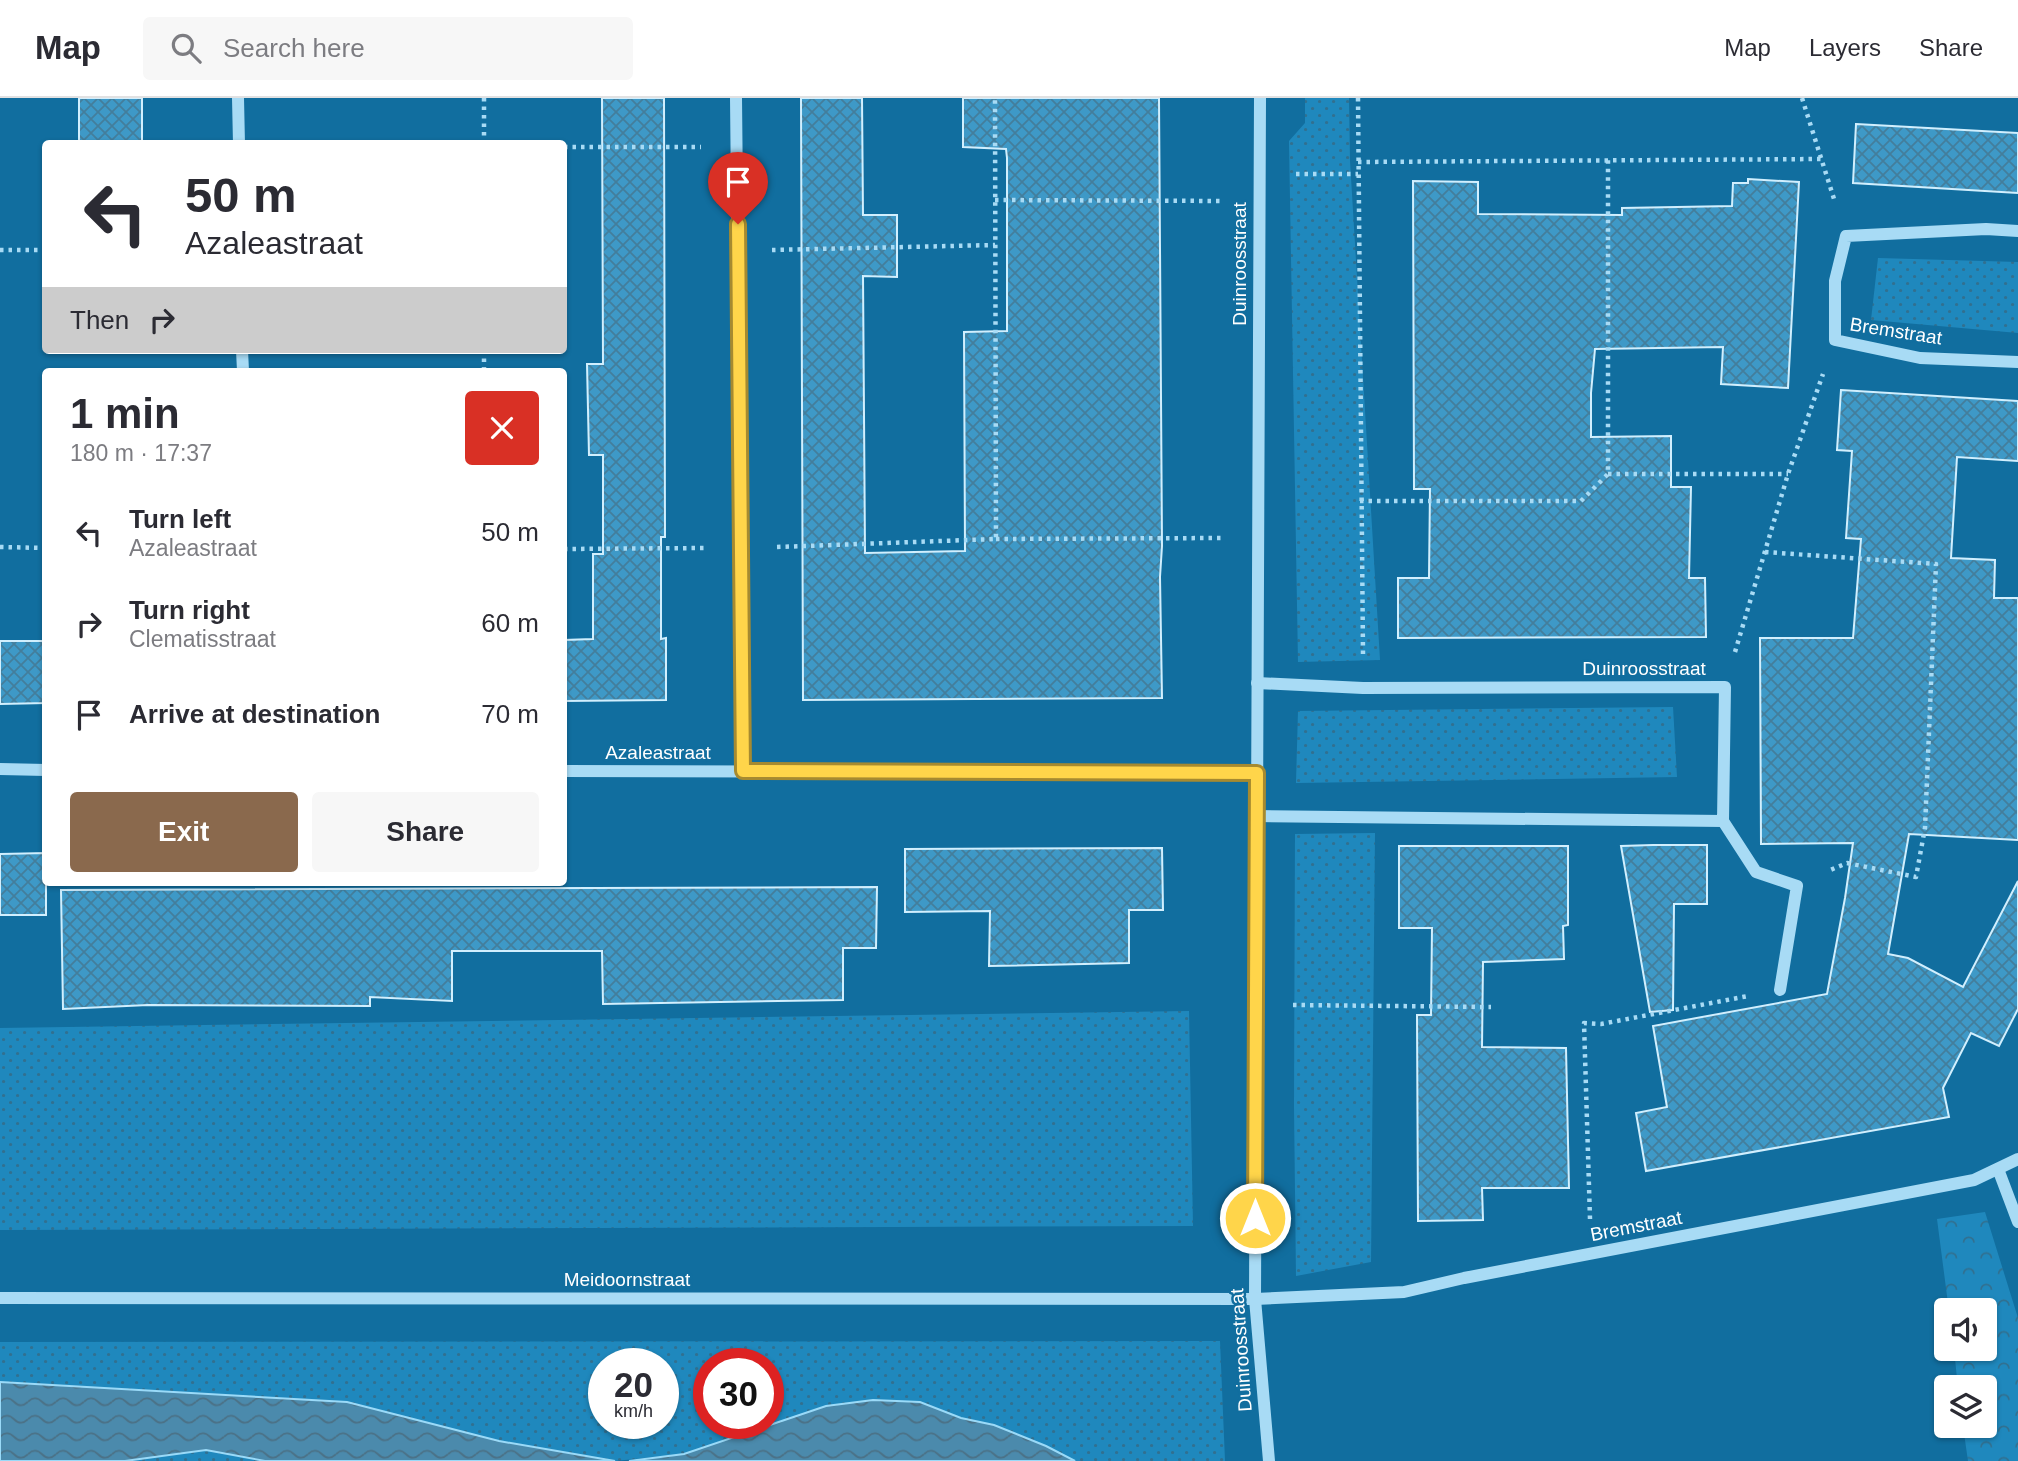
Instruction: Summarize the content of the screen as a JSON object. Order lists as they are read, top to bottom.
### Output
{
  "streets": {
    "street": [
      "Duinroosstraat",
      "Bremstraat",
      "Azaleastraat",
      "Meidoornstraat"
    ]
  },
  "crossings": [
    ["Duinroosstraat", "Bremstraat"],
    ["Duinroosstraat", "Azaleastraat"],
    ["Duinroosstraat", "Meidoornstraat"],
    ["Bremstraat", "Meidoornstraat"]
  ],
  "page": {
    "header": "Map",
    "search": "Search here",
    "nav": ["Map", "Layers", "Share"],
    "turn": ["50 m", "Azaleastraat"],
    "then": "Then",
    "heading": ["1 min", "180 m · 17:37"],
    "list": [
      {
        "name": "Turn left",
        "note": "Azaleastraat",
        "value": "50 m"
      },
      {
        "name": "Turn right",
        "note": "Clematisstraat",
        "value": "60 m"
      },
      {
        "name": "Arrive at destination",
        "value": "70 m"
      }
    ],
    "buttons": ["Exit", "Share"],
    "speed": "20 km/h",
    "limit": "30"
  }
}
